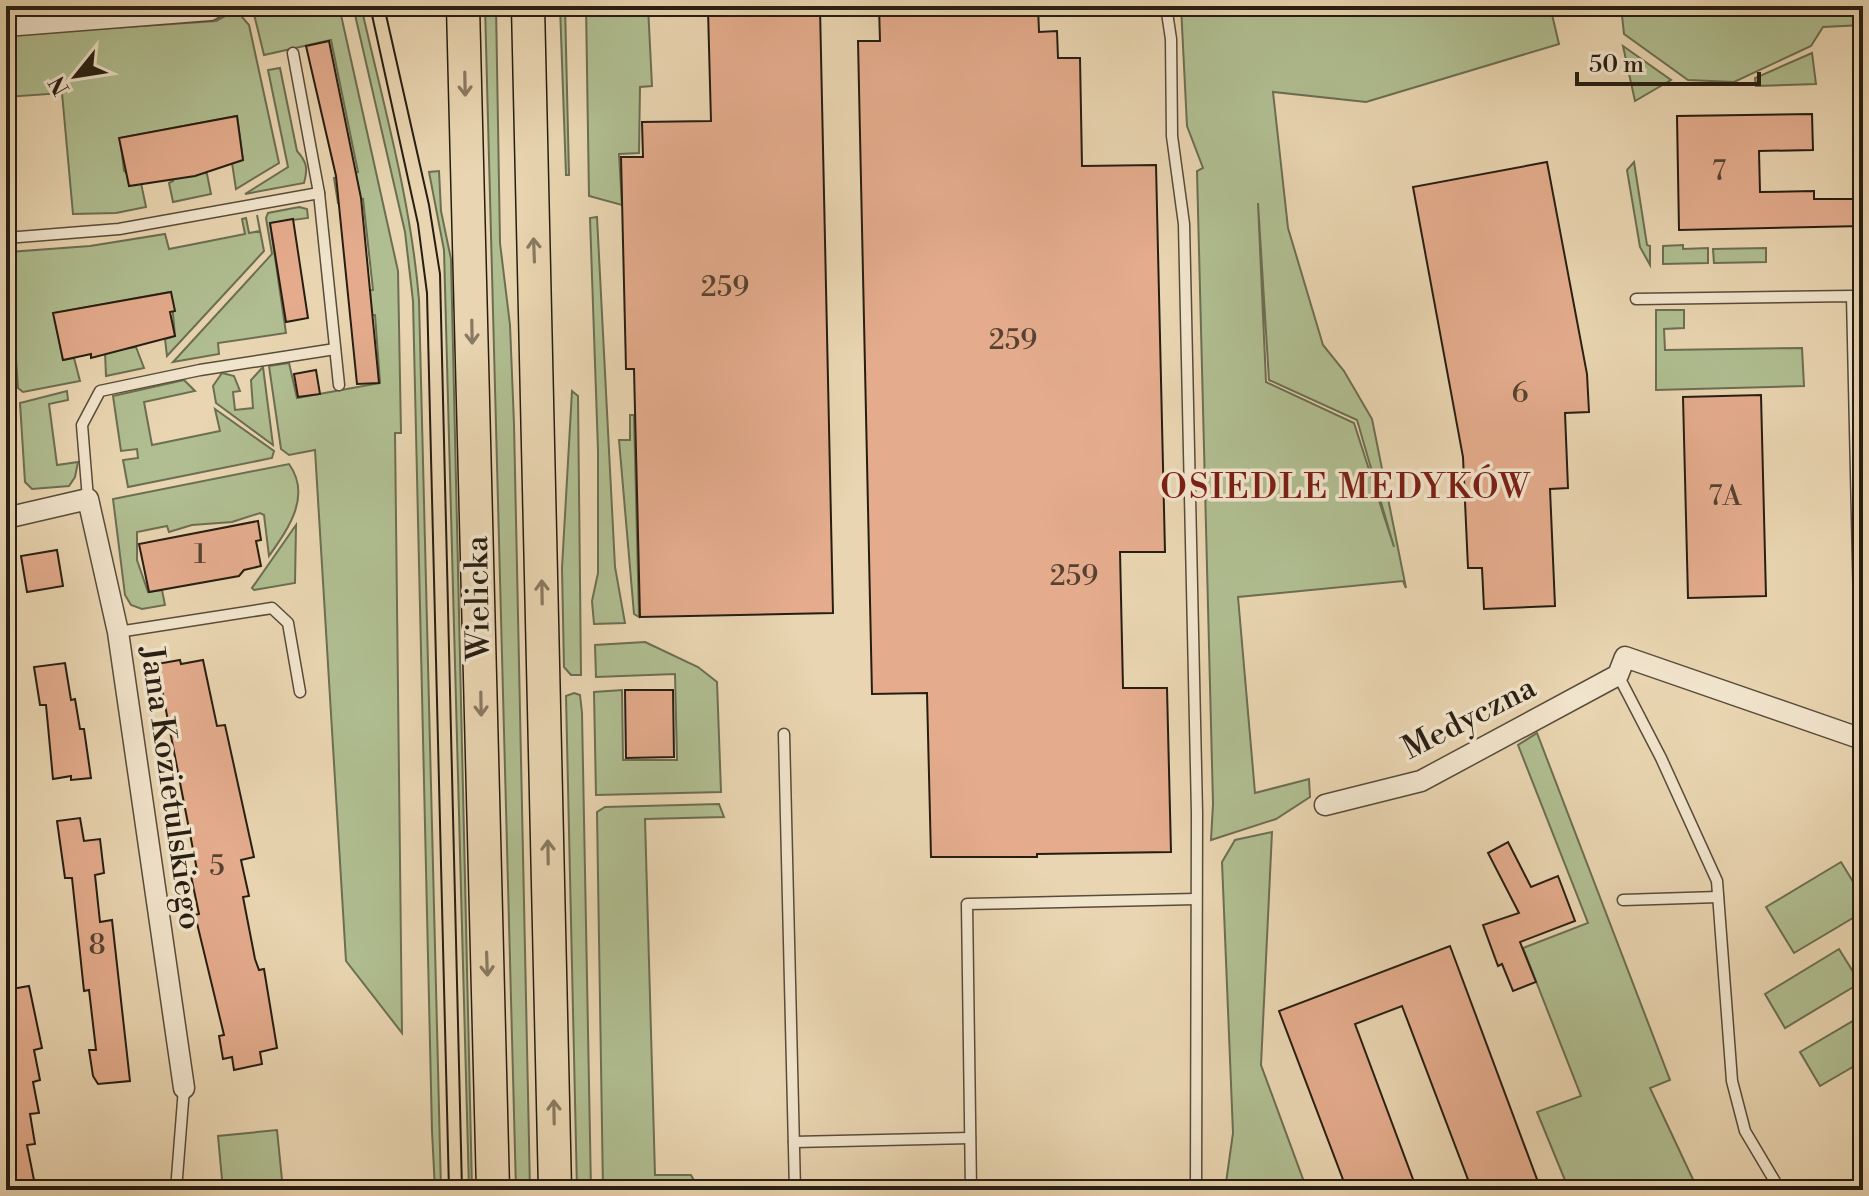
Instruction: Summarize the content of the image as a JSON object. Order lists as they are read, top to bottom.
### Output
{
  "streets": {
    "main road": ["Wielicka"],
    "street": ["Medyczna", "Jana Kozietulskiego"]
  },
  "districts": ["OSIEDLE MEDYKÓW"],
  "house_numbers": [
    "7",
    "259",
    "259",
    "6",
    "7A",
    "1",
    "259",
    "5",
    "8"
  ],
  "scale_bar": "50 m",
  "north": "bottom left"
}
